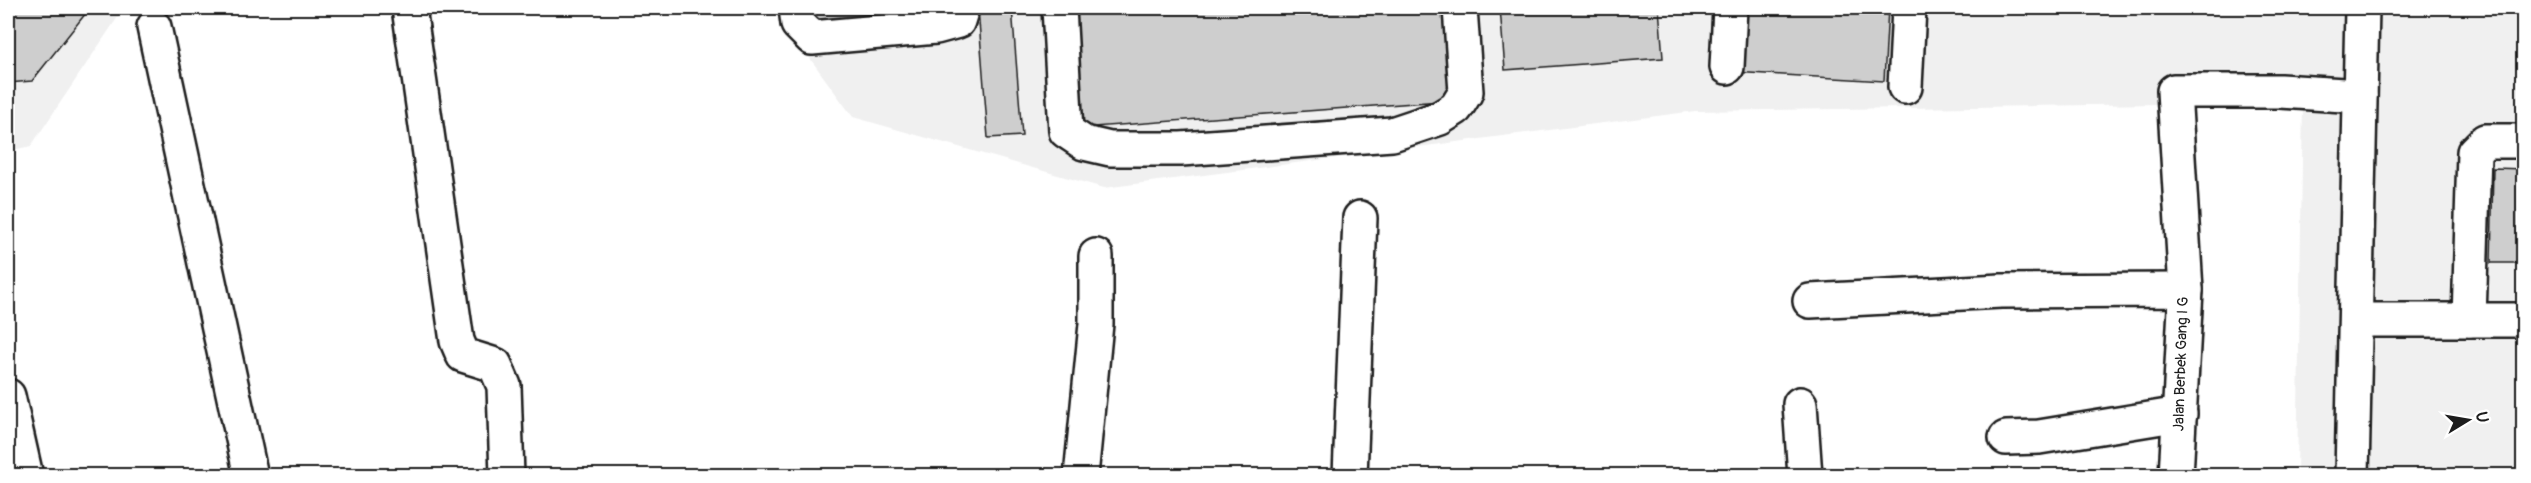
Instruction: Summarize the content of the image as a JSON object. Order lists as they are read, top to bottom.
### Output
{
  "streets": {
    "street": ["Jalan Berbek Gang I G"]
  },
  "north": "right"
}
